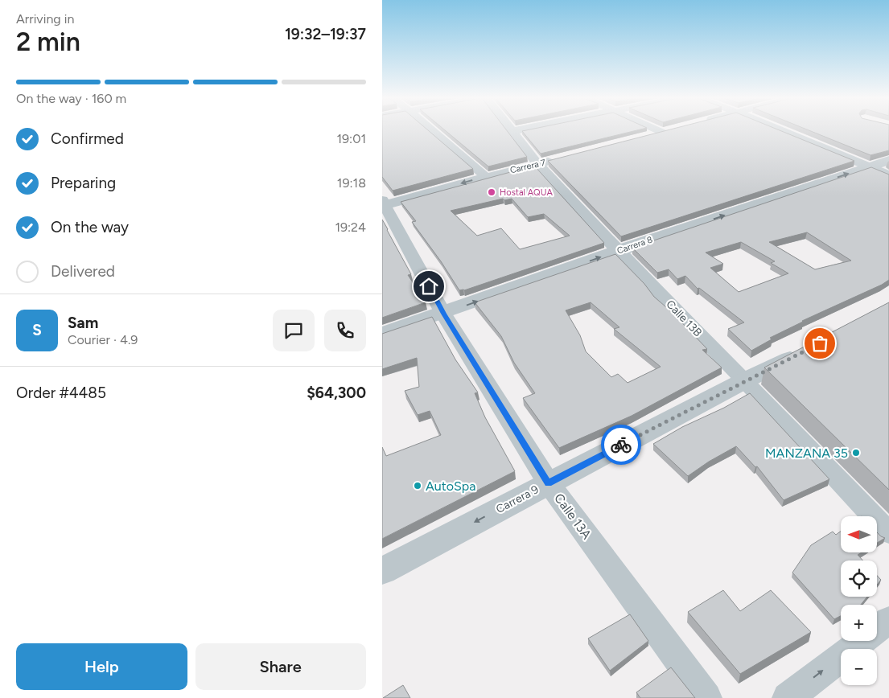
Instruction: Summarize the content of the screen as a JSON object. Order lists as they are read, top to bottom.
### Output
{
  "streets": {
    "street": [
      "Carrera 7",
      "Carrera 8",
      "Calle 13B",
      "Carrera 9",
      "Calle 13A"
    ]
  },
  "crossings": [
    ["Carrera 7", "Calle 13B"],
    ["Carrera 7", "Calle 13A"],
    ["Carrera 8", "Calle 13B"],
    ["Carrera 8", "Calle 13A"],
    ["Calle 13B", "Carrera 9"],
    ["Carrera 9", "Calle 13A"]
  ],
  "one_way": ["Carrera 7", "Carrera 8", "Carrera 9"],
  "places": ["Hostal AQUA", "MANZANA 35", "AutoSpa"],
  "north": "left",
  "page": {
    "heading": ["2 min", "Arriving in", "19:32–19:37"],
    "panel": [
      "Sam",
      "Courier · 4.9",
      "Order #4485",
      "$64,300"
    ],
    "bar": "On the way · 160 m",
    "list": [
      ["Confirmed", "19:01"],
      ["Preparing", "19:18"],
      ["On the way", "19:24"],
      "Delivered"
    ],
    "round": "S",
    "map_buttons": ["+", "−"],
    "buttons": ["Help", "Share"]
  }
}
